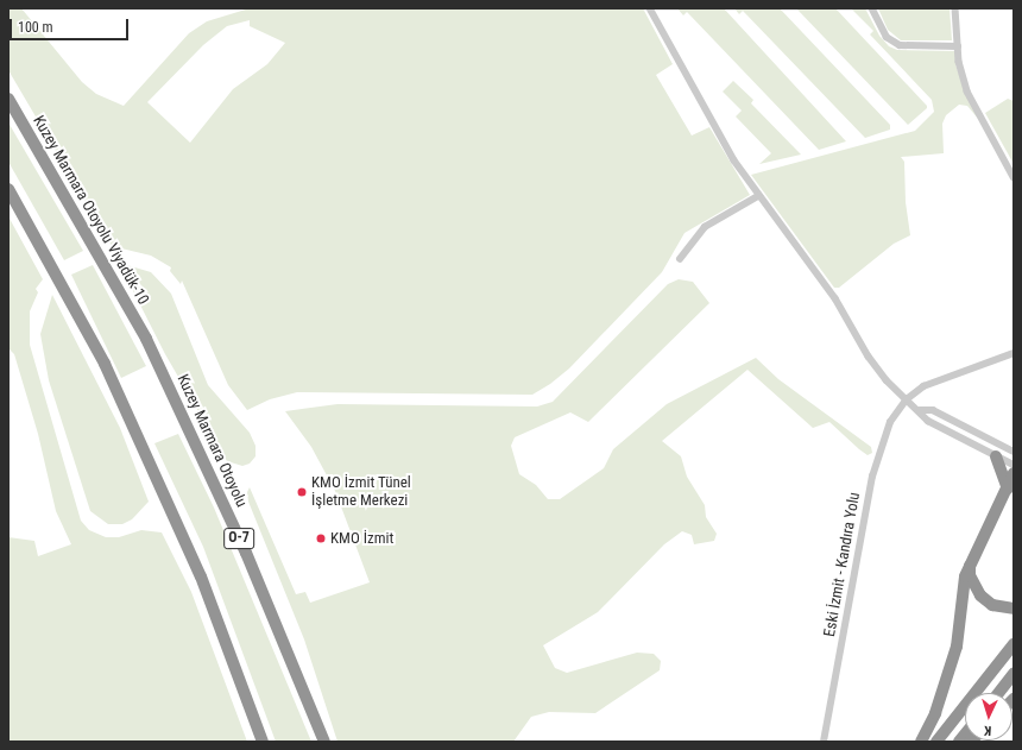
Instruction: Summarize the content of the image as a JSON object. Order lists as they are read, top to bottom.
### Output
{
  "streets": {
    "highway": ["Kuzey Marmara Otoyolu Viyadük-10", "Kuzey Marmara Otoyolu", "O-7"],
    "street": ["Eski İzmit - Kandıra Yolu"]
  },
  "crossings": [
    ["Kuzey Marmara Otoyolu Viyadük-10", "Kuzey Marmara Otoyolu"]
  ],
  "places": ["KMO İzmit Tünel İşletme Merkezi", "KMO İzmit"],
  "scale_bar": "100 m",
  "north": "bottom"
}
